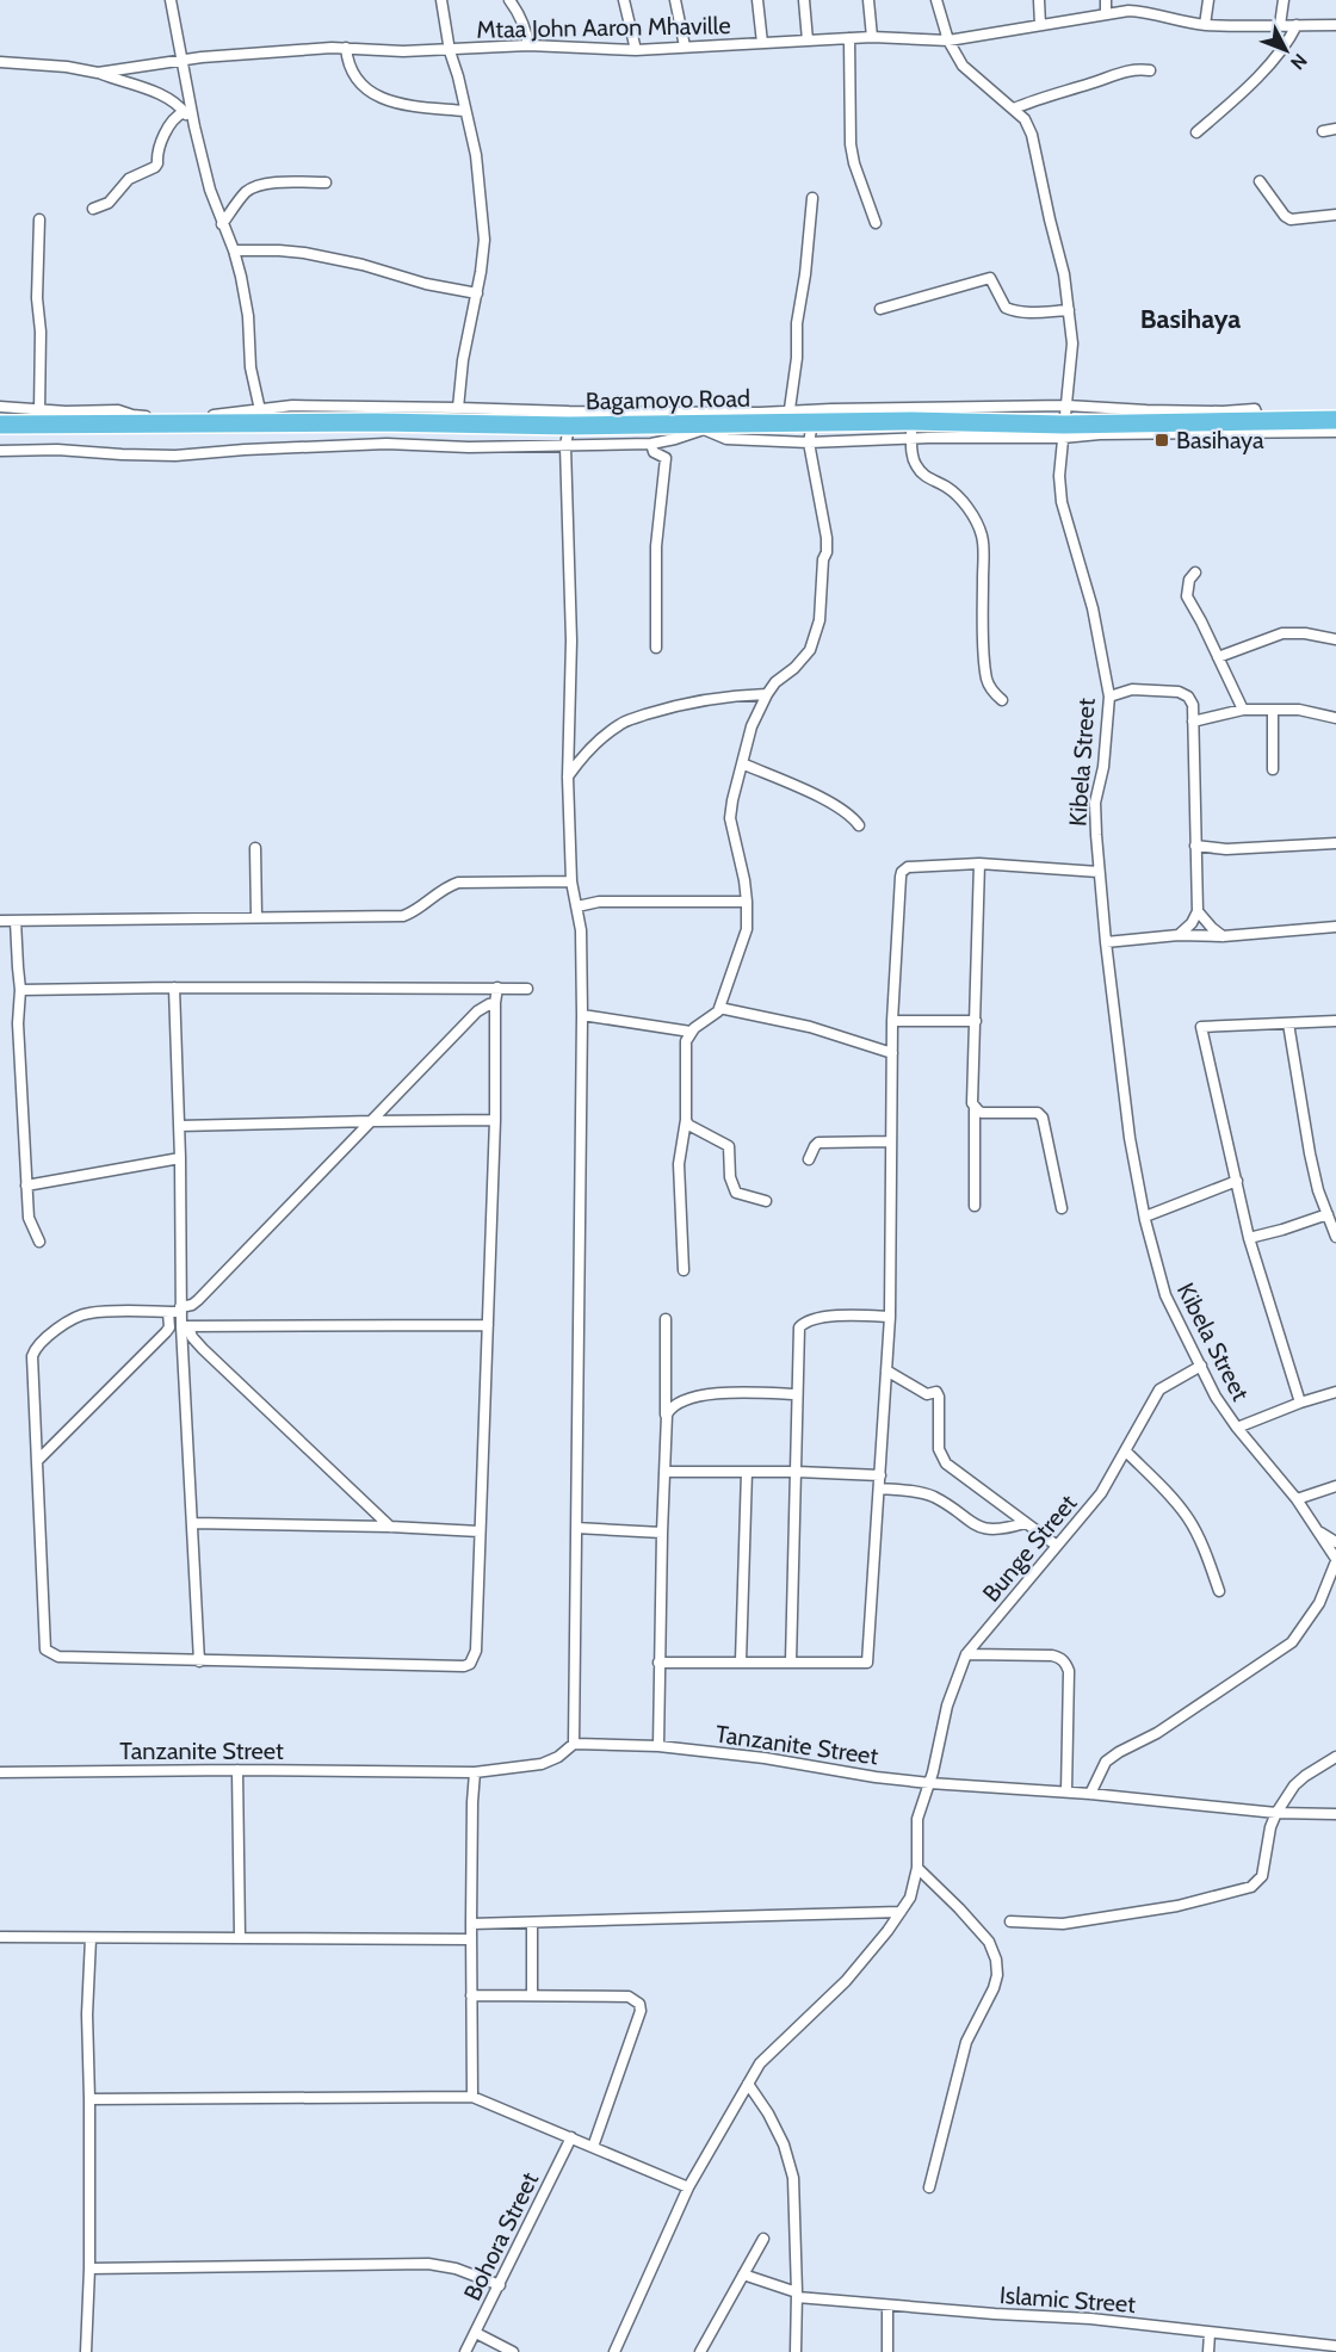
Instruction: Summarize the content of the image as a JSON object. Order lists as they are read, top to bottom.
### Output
{
  "streets": {
    "highway": ["Bagamoyo Road"],
    "street": [
      "Mtaa John Aaron Mhaville",
      "Kibela Street",
      "Bunge Street",
      "Tanzanite Street",
      "Bohora Street",
      "Islamic Street"
    ]
  },
  "crossings": [
    ["Mtaa John Aaron Mhaville", "Kibela Street"],
    ["Bagamoyo Road", "Kibela Street"],
    ["Kibela Street", "Bunge Street"],
    ["Bunge Street", "Tanzanite Street"]
  ],
  "districts": ["Basihaya"],
  "places": {
    "transit": ["Basihaya"]
  },
  "north": "bottom right"
}
